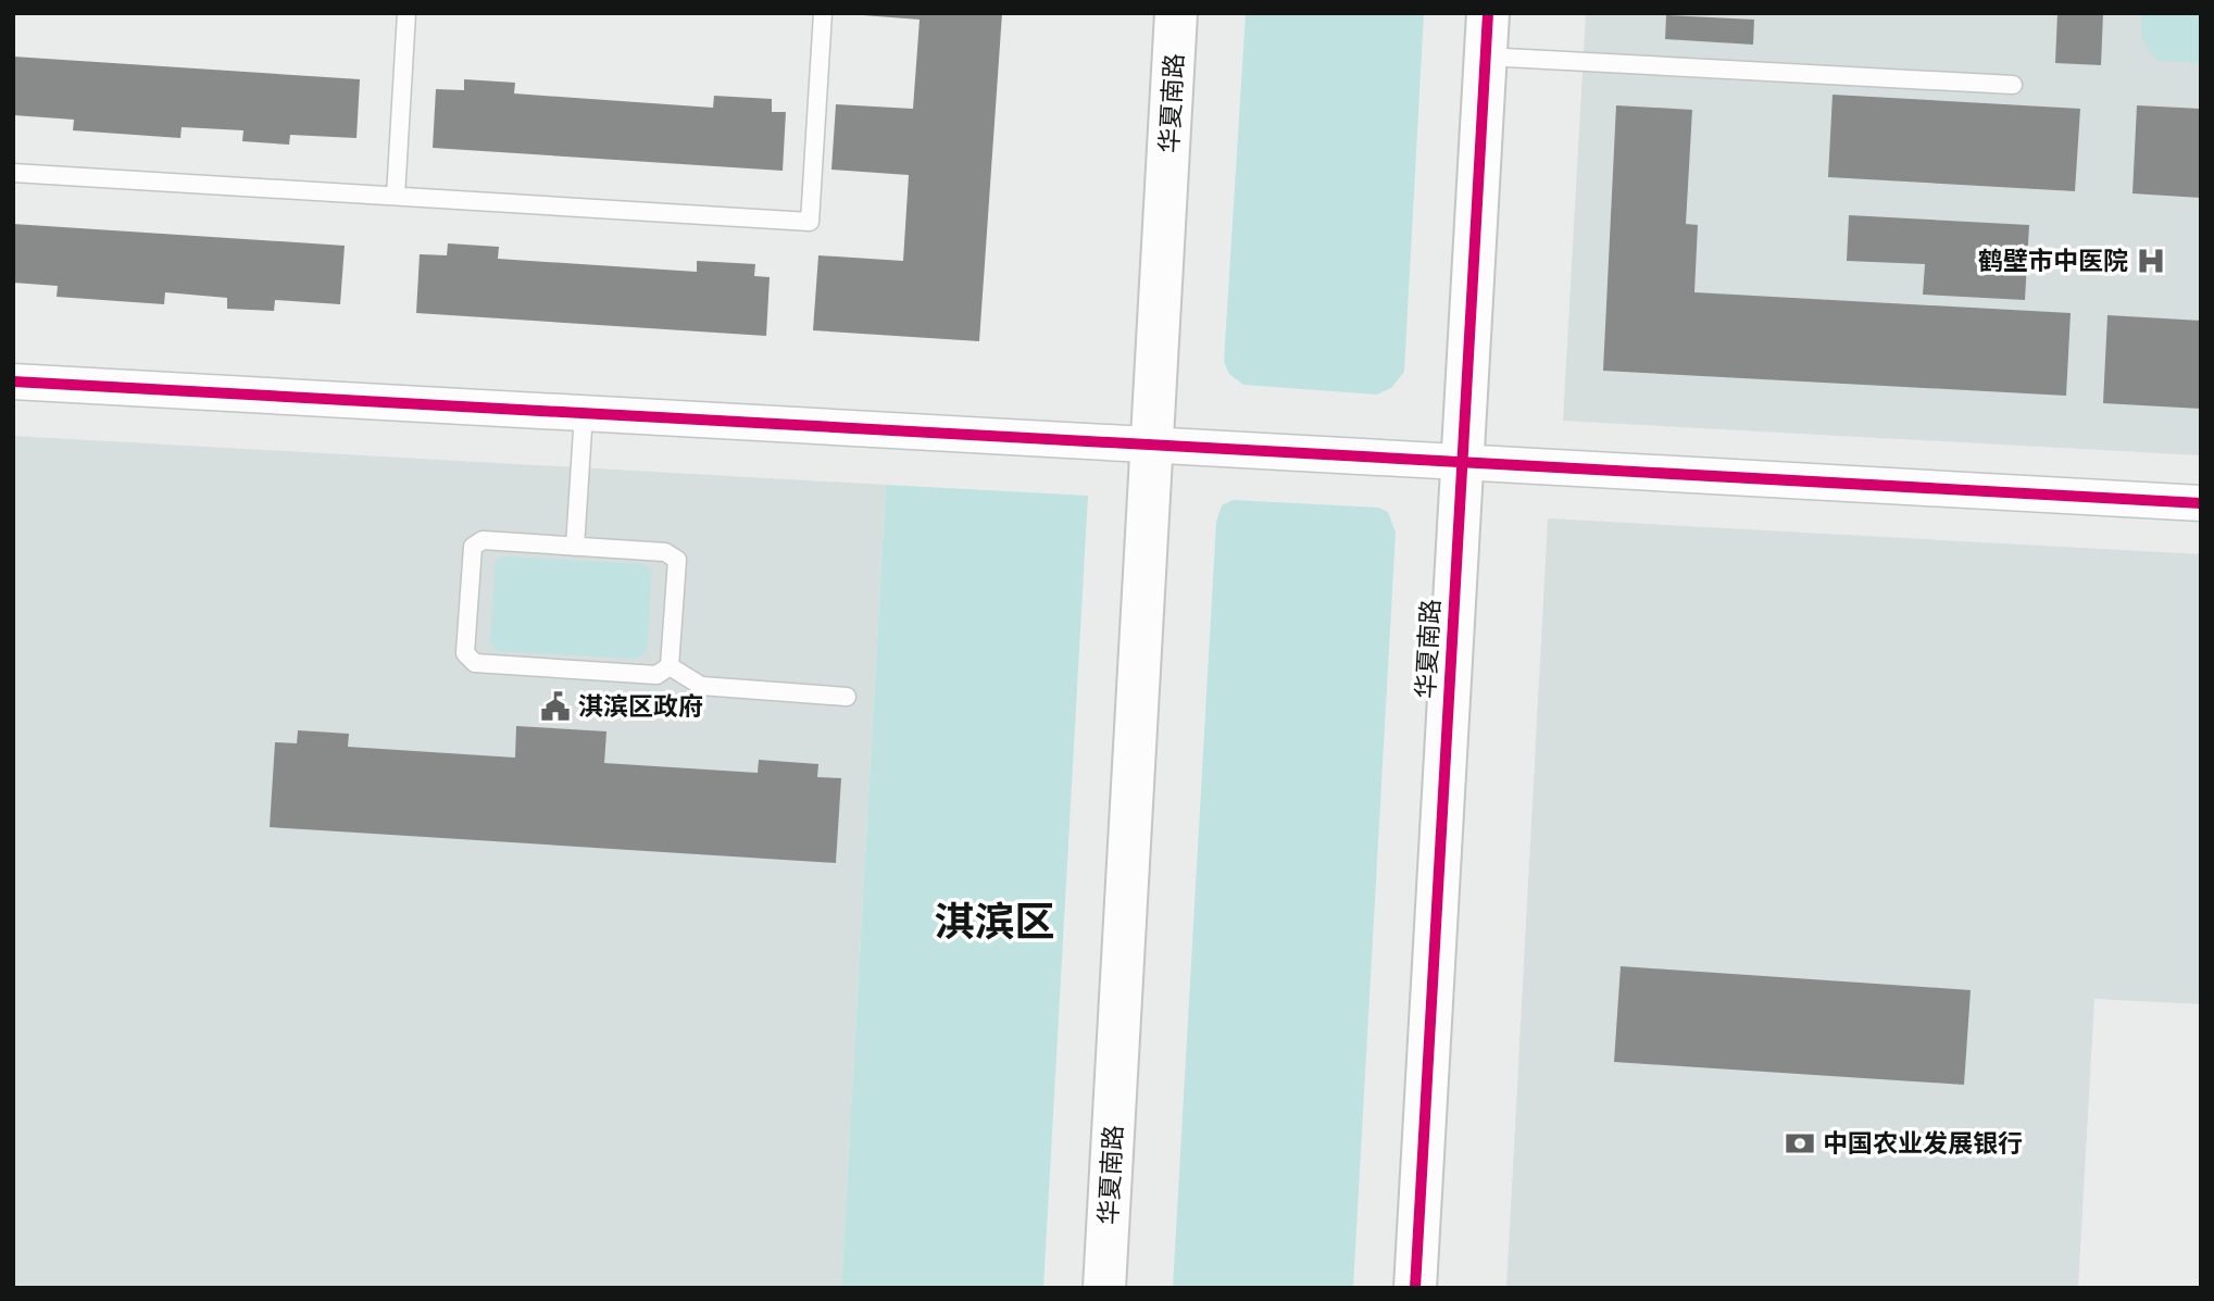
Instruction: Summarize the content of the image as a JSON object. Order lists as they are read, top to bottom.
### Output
{
  "streets": {
    "street": ["华夏南路"]
  },
  "districts": ["淇滨区"],
  "places": {
    "hospital": ["鹤壁市中医院"],
    "public building": ["淇滨区政府"],
    "bank": ["中国农业发展银行"]
  }
}
